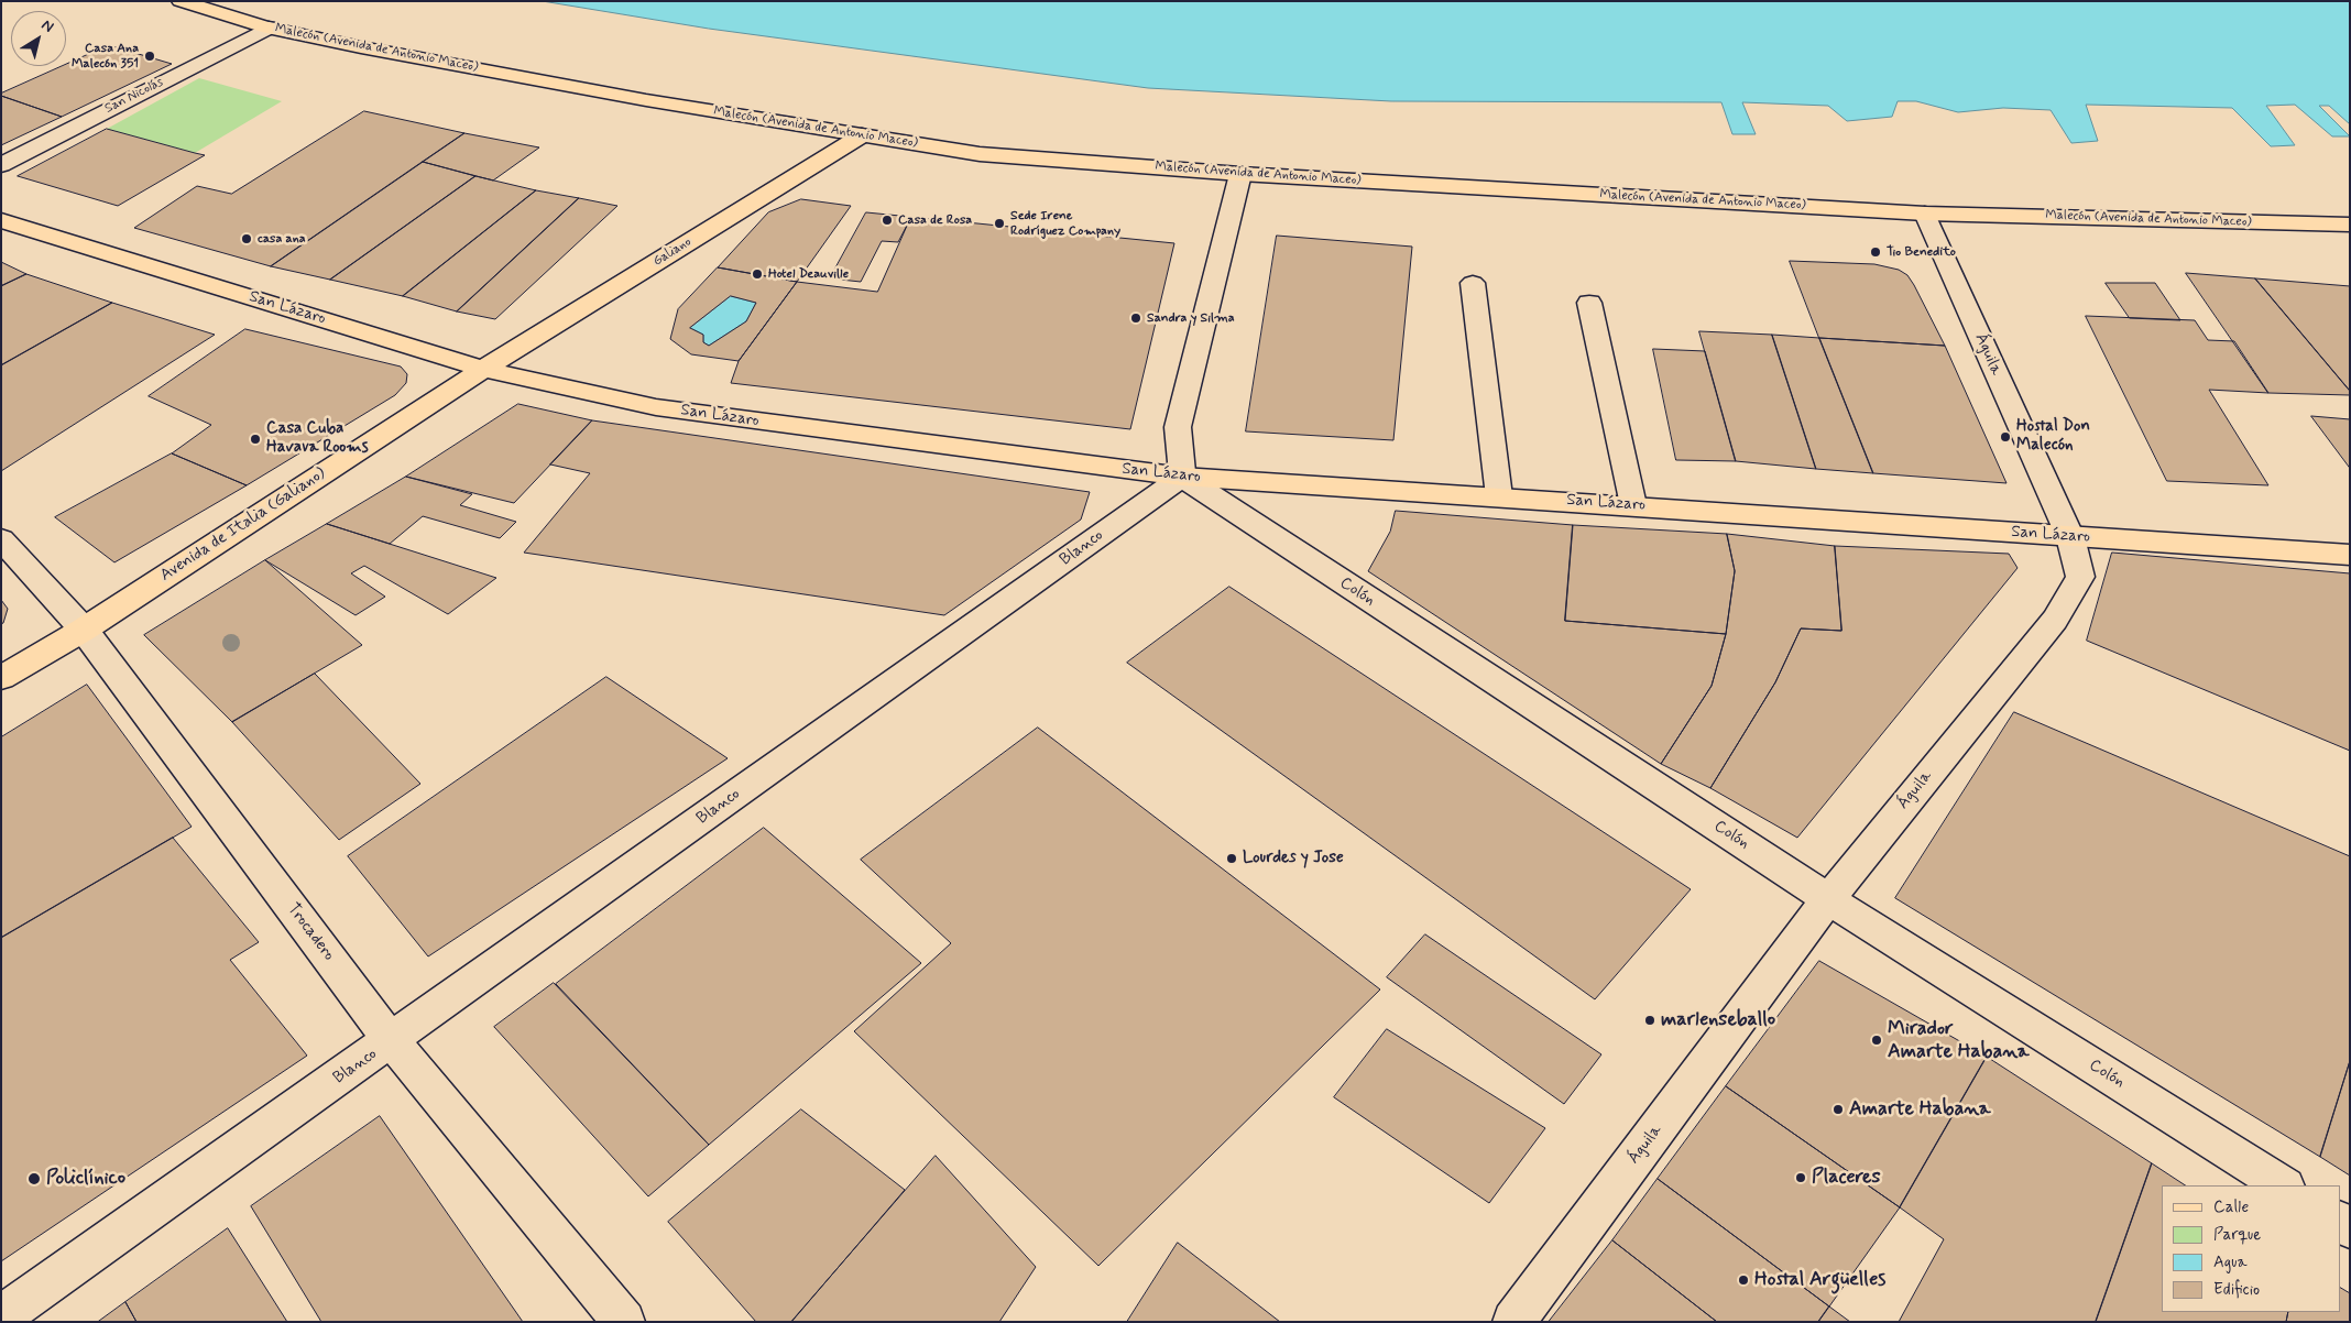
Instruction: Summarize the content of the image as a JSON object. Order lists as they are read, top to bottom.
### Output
{
  "streets": {
    "main road": [
      "Malecón (Avenida de Antonio Maceo)",
      "Galiano",
      "San Lázaro",
      "Avenida de Italia (Galiano)"
    ],
    "street": [
      "San Nicolás",
      "Águila",
      "Blanco",
      "Colón",
      "Trocadero"
    ]
  },
  "crossings": [
    ["Malecón (Avenida de Antonio Maceo)", "San Nicolás"],
    ["Malecón (Avenida de Antonio Maceo)", "Galiano"],
    ["Malecón (Avenida de Antonio Maceo)", "Águila"],
    ["Galiano", "San Lázaro"],
    ["Galiano", "Avenida de Italia (Galiano)"],
    ["San Lázaro", "Águila"],
    ["San Lázaro", "Avenida de Italia (Galiano)"],
    ["San Lázaro", "Blanco"],
    ["San Lázaro", "Colón"],
    ["Águila", "Colón"],
    ["Avenida de Italia (Galiano)", "Trocadero"],
    ["Blanco", "Colón"],
    ["Blanco", "Trocadero"]
  ],
  "places": [
    "Casa Ana Malecón 351",
    "Casa de Rosa",
    "Sede Irene Rodríguez Company",
    "casa ana",
    "Tio Benedito",
    "Hotel Deauville",
    "Sandra y Silma",
    "Hostal Don Malecón",
    "Casa Cuba Havava Rooms",
    "Lourdes y Jose",
    "marlenseballo",
    "Mirador Amarte Habana",
    "Amarte Habana",
    "Placeres",
    "Policlínico",
    "Hostal Argüelles"
  ],
  "legend": [
    "Calle",
    "Parque",
    "Agua",
    "Edificio"
  ],
  "north": "top right"
}
